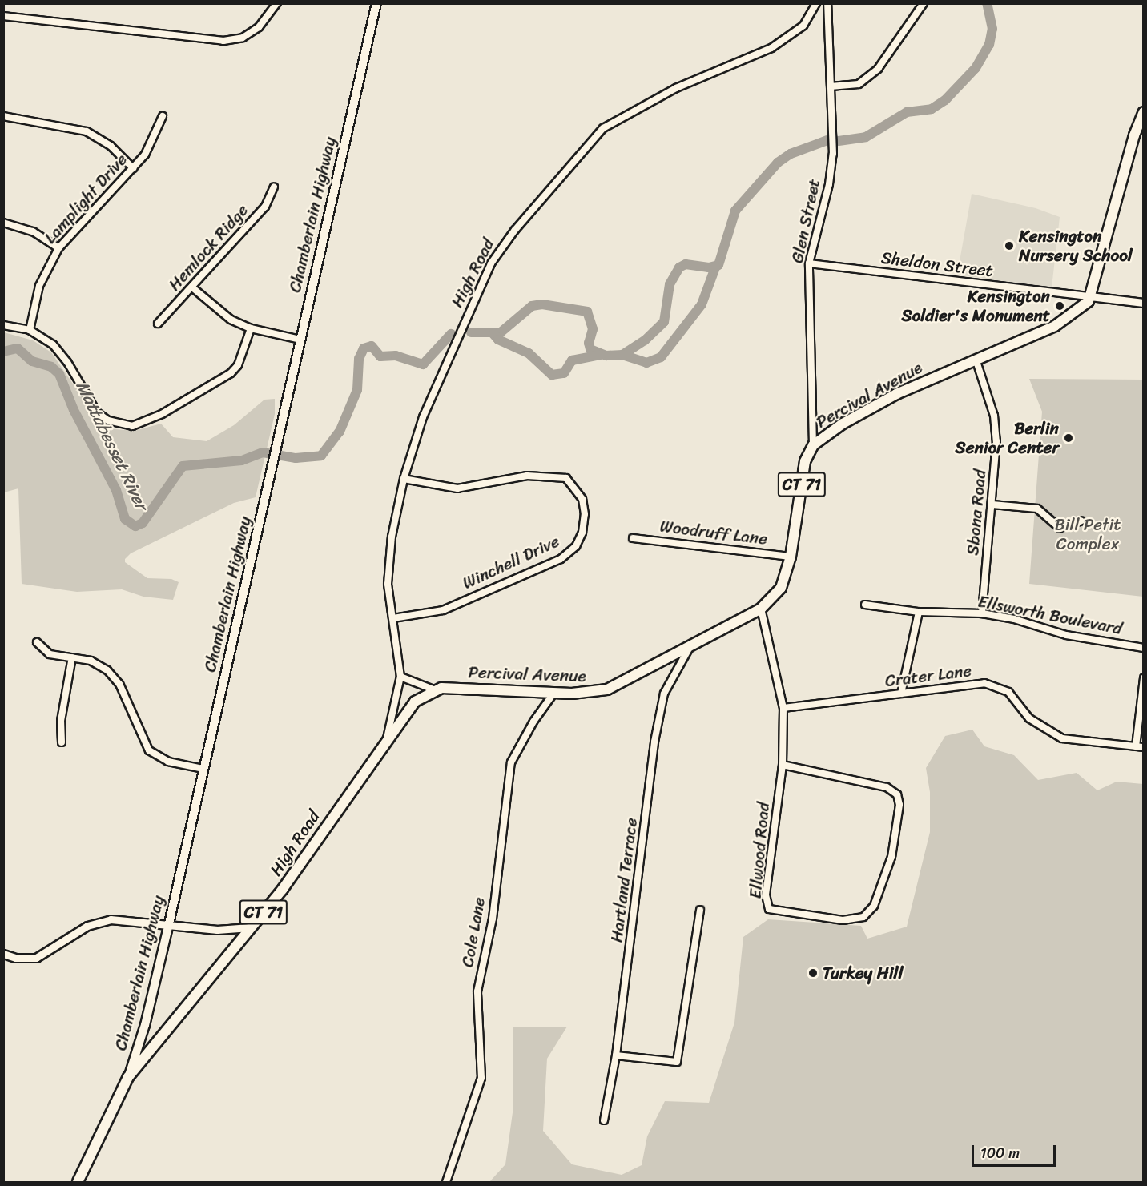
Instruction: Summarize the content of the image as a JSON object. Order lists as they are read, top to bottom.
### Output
{
  "streets": {
    "main road": [
      "Chamberlain Highway",
      "High Road",
      "Percival Avenue",
      "CT 71"
    ],
    "street": [
      "Lamplight Drive",
      "Glen Street",
      "Hemlock Ridge",
      "Sheldon Street",
      "Sbona Road",
      "Woodruff Lane",
      "Winchell Drive",
      "Ellsworth Boulevard",
      "Crater Lane",
      "Ellwood Road",
      "Hartland Terrace",
      "Cole Lane"
    ]
  },
  "crossings": [
    ["Chamberlain Highway", "High Road"],
    ["Glen Street", "Sheldon Street"],
    ["Glen Street", "Percival Avenue"],
    ["Sheldon Street", "Percival Avenue"],
    ["High Road", "CT 71"],
    ["High Road", "Winchell Drive"],
    ["Percival Avenue", "CT 71"],
    ["Percival Avenue", "Sbona Road"],
    ["Percival Avenue", "Woodruff Lane"],
    ["Percival Avenue", "Ellwood Road"],
    ["Percival Avenue", "Hartland Terrace"],
    ["Percival Avenue", "Cole Lane"],
    ["Sbona Road", "Ellsworth Boulevard"],
    ["Crater Lane", "Ellwood Road"]
  ],
  "water": ["Mattabesset River"],
  "parks": ["Bill Petit Complex"],
  "places": [
    "Kensington Nursery School",
    "Kensington Soldier's Monument",
    "Berlin Senior Center",
    "Turkey Hill"
  ],
  "scale_bar": "100 m"
}
